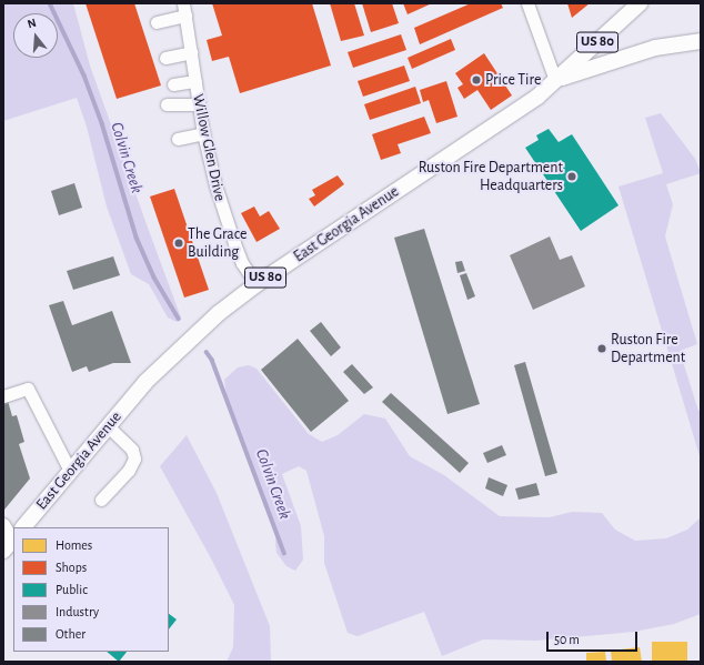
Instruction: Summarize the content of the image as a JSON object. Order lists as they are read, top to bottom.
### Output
{
  "streets": {
    "main road": ["US 80", "East Georgia Avenue"],
    "street": ["Willow Glen Drive"]
  },
  "crossings": [
    ["Willow Glen Drive", "East Georgia Avenue"]
  ],
  "water": ["Colvin Creek"],
  "places": [
    "Price Tire",
    "Ruston Fire Department Headquarters",
    "The Grace Building",
    "Ruston Fire Department"
  ],
  "legend": [
    "Homes",
    "Shops",
    "Public",
    "Industry",
    "Other"
  ],
  "scale_bar": "50 m",
  "north": "top"
}
